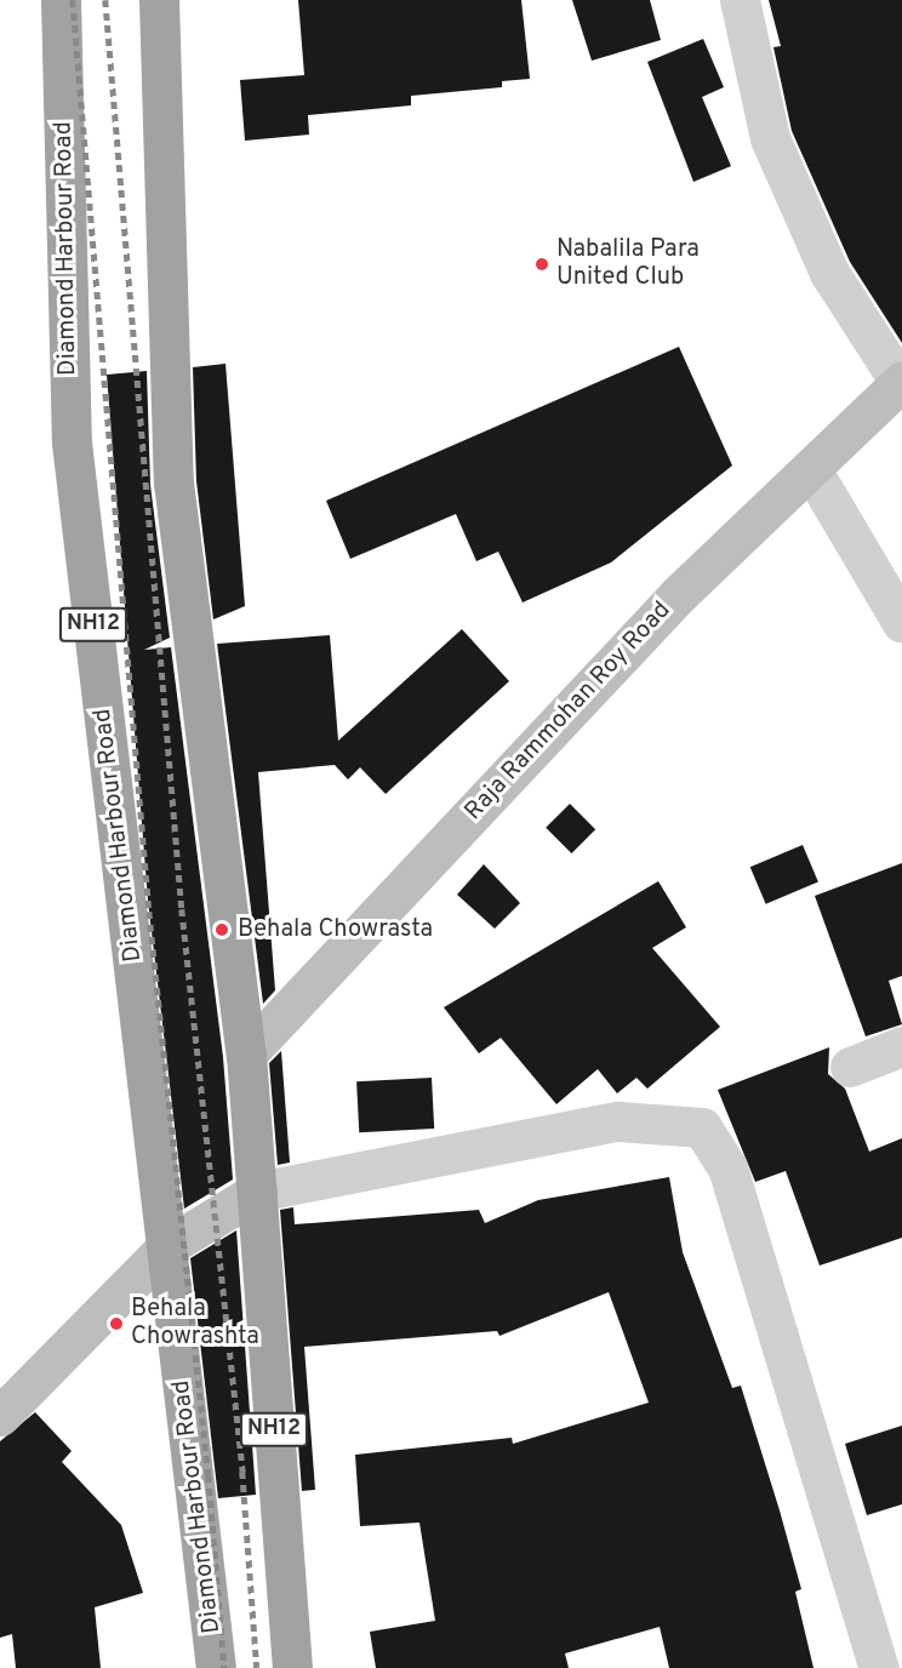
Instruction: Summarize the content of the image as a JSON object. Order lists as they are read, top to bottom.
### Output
{
  "streets": {
    "highway": ["Diamond Harbour Road", "NH12"],
    "main road": ["Raja Rammohan Roy Road"]
  },
  "crossings": [
    ["NH12", "Raja Rammohan Roy Road"]
  ],
  "places": ["Nabalila Para United Club", "Behala Chowrasta", "Behala Chowrashta"]
}
